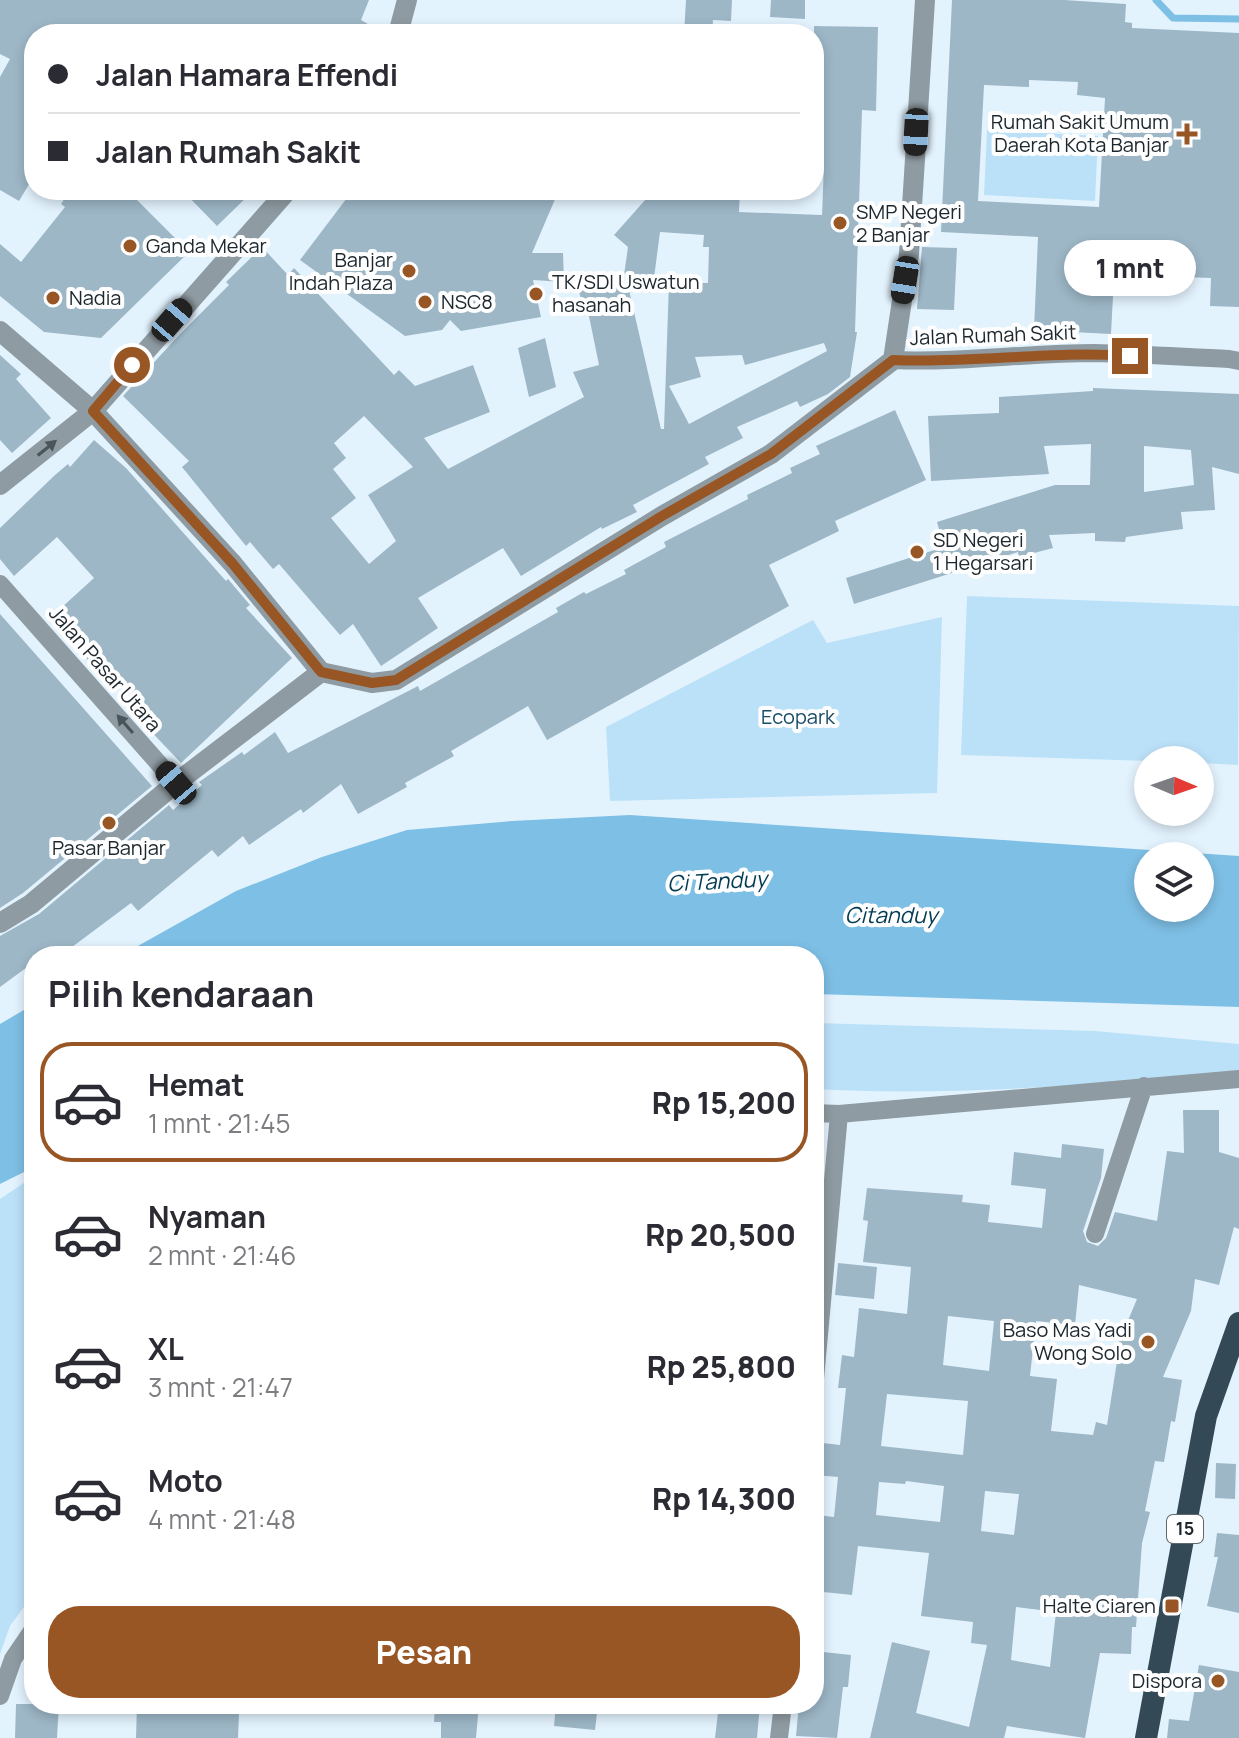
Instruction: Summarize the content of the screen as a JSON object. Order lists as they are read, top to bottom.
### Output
{
  "streets": {
    "highway": ["15"],
    "street": ["Jalan Rumah Sakit", "Jalan Pasar Utara"]
  },
  "one_way": ["Jalan Pasar Utara"],
  "water": ["Ci Tanduy", "Citanduy"],
  "parks": ["Ecopark"],
  "places": {
    "health": ["Rumah Sakit Umum Daerah Kota Banjar"],
    "other": [
      "SMP Negeri 2 Banjar",
      "Ganda Mekar",
      "Banjar Indah Plaza",
      "TK/SDI Uswatun hasanah",
      "Nadia",
      "NSC8",
      "SD Negeri 1 Hegarsari",
      "Pasar Banjar",
      "Baso Mas Yadi Wong Solo",
      "Dispora"
    ],
    "transit": ["Halte Ciaren"]
  },
  "north": "right",
  "page": {
    "banner": ["Jalan Hamara Effendi", "Jalan Rumah Sakit"],
    "bubble": "1 mnt",
    "heading": "Pilih kendaraan",
    "list": [
      {
        "name": "Hemat",
        "note": "1 mnt · 21:45",
        "value": "Rp 15,200"
      },
      {
        "name": "Nyaman",
        "note": "2 mnt · 21:46",
        "value": "Rp 20,500"
      },
      {
        "name": "XL",
        "note": "3 mnt · 21:47",
        "value": "Rp 25,800"
      },
      {
        "name": "Moto",
        "note": "4 mnt · 21:48",
        "value": "Rp 14,300"
      }
    ],
    "buttons": "Pesan"
  }
}
